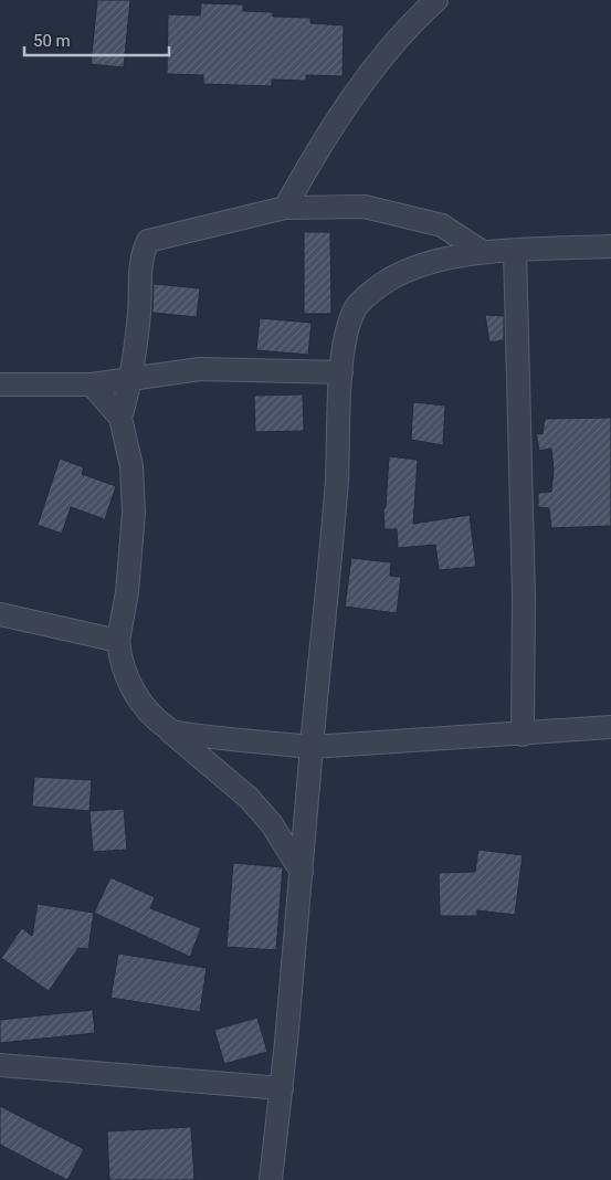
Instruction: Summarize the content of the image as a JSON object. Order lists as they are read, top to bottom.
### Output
{
  "scale_bar": "50 m"
}
